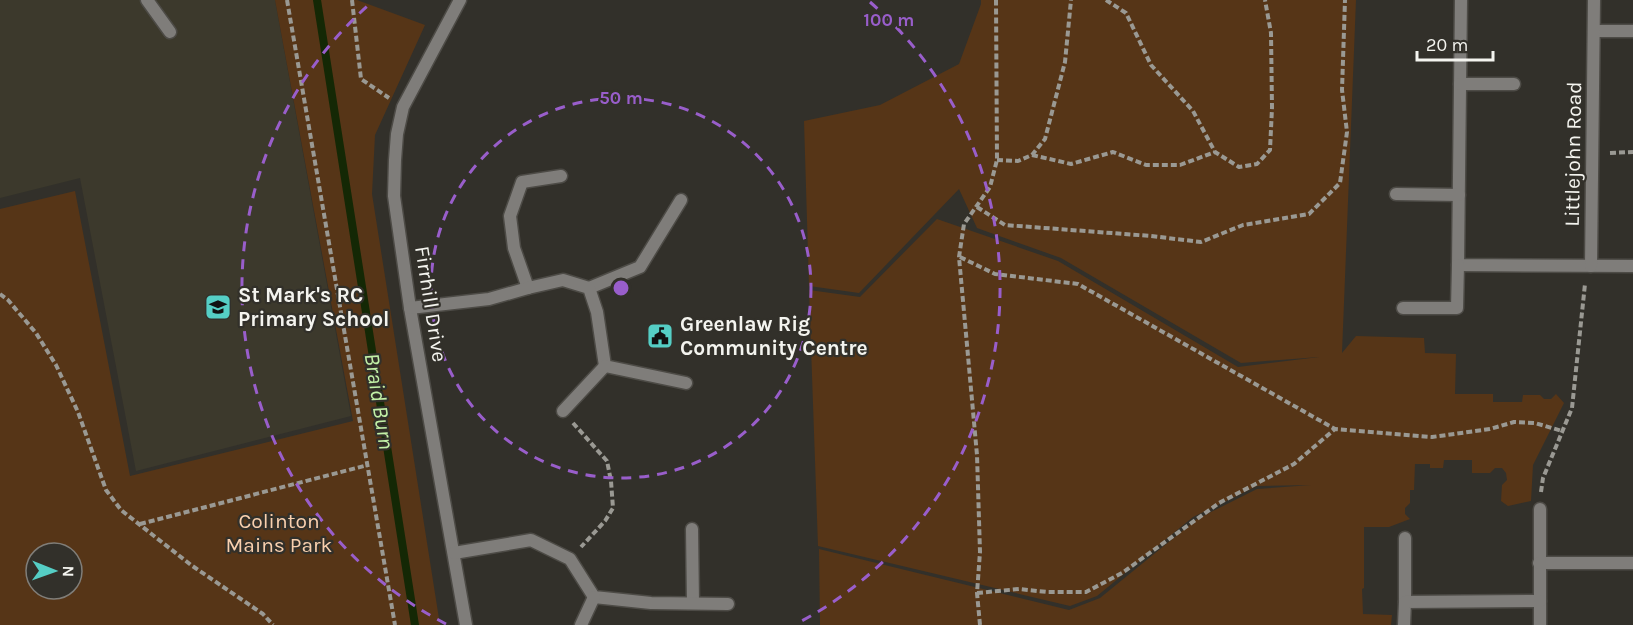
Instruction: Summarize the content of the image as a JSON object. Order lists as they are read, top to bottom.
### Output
{
  "streets": {
    "street": ["Littlejohn Road", "Firrhill Drive"]
  },
  "water": ["Braid Burn"],
  "parks": ["Colinton Mains Park"],
  "places": {
    "school or university": ["St Mark's RC Primary School"],
    "public building": ["Greenlaw Rig Community Centre"]
  },
  "scale_bar": "20 m",
  "north": "right",
  "rings": ["100 m", "50 m"]
}
